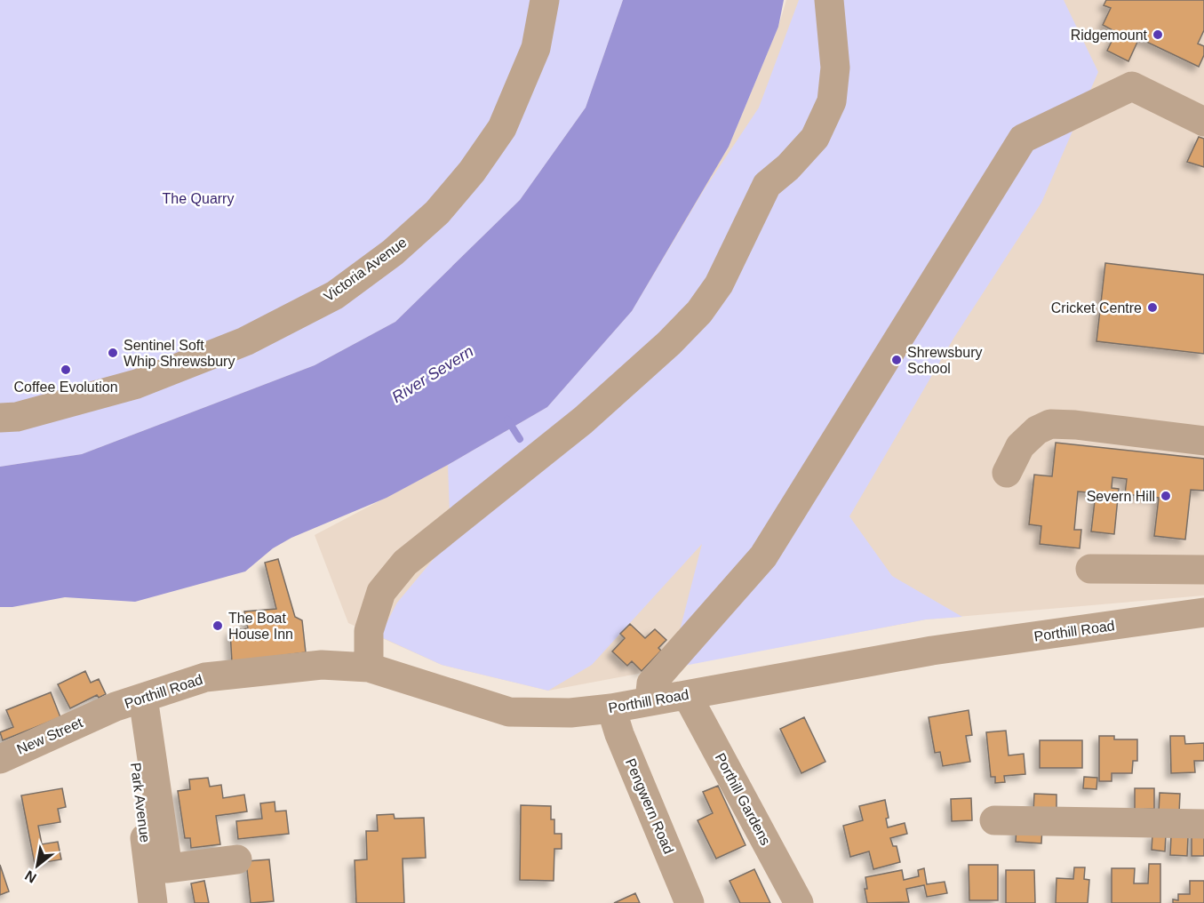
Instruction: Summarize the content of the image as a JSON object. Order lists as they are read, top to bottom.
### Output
{
  "streets": {
    "street": [
      "Victoria Avenue",
      "Porthill Road",
      "New Street",
      "Porthill Gardens",
      "Park Avenue",
      "Pengwern Road"
    ]
  },
  "crossings": [
    ["Porthill Road", "New Street"],
    ["Porthill Road", "Porthill Gardens"],
    ["Porthill Road", "Park Avenue"],
    ["Porthill Road", "Pengwern Road"]
  ],
  "water": ["River Severn"],
  "parks": ["The Quarry"],
  "places": [
    "Ridgemount",
    "Cricket Centre",
    "Sentinel Soft Whip Shrewsbury",
    "Shrewsbury School",
    "Coffee Evolution",
    "Severn Hill",
    "The Boat House Inn"
  ],
  "north": "bottom left"
}
